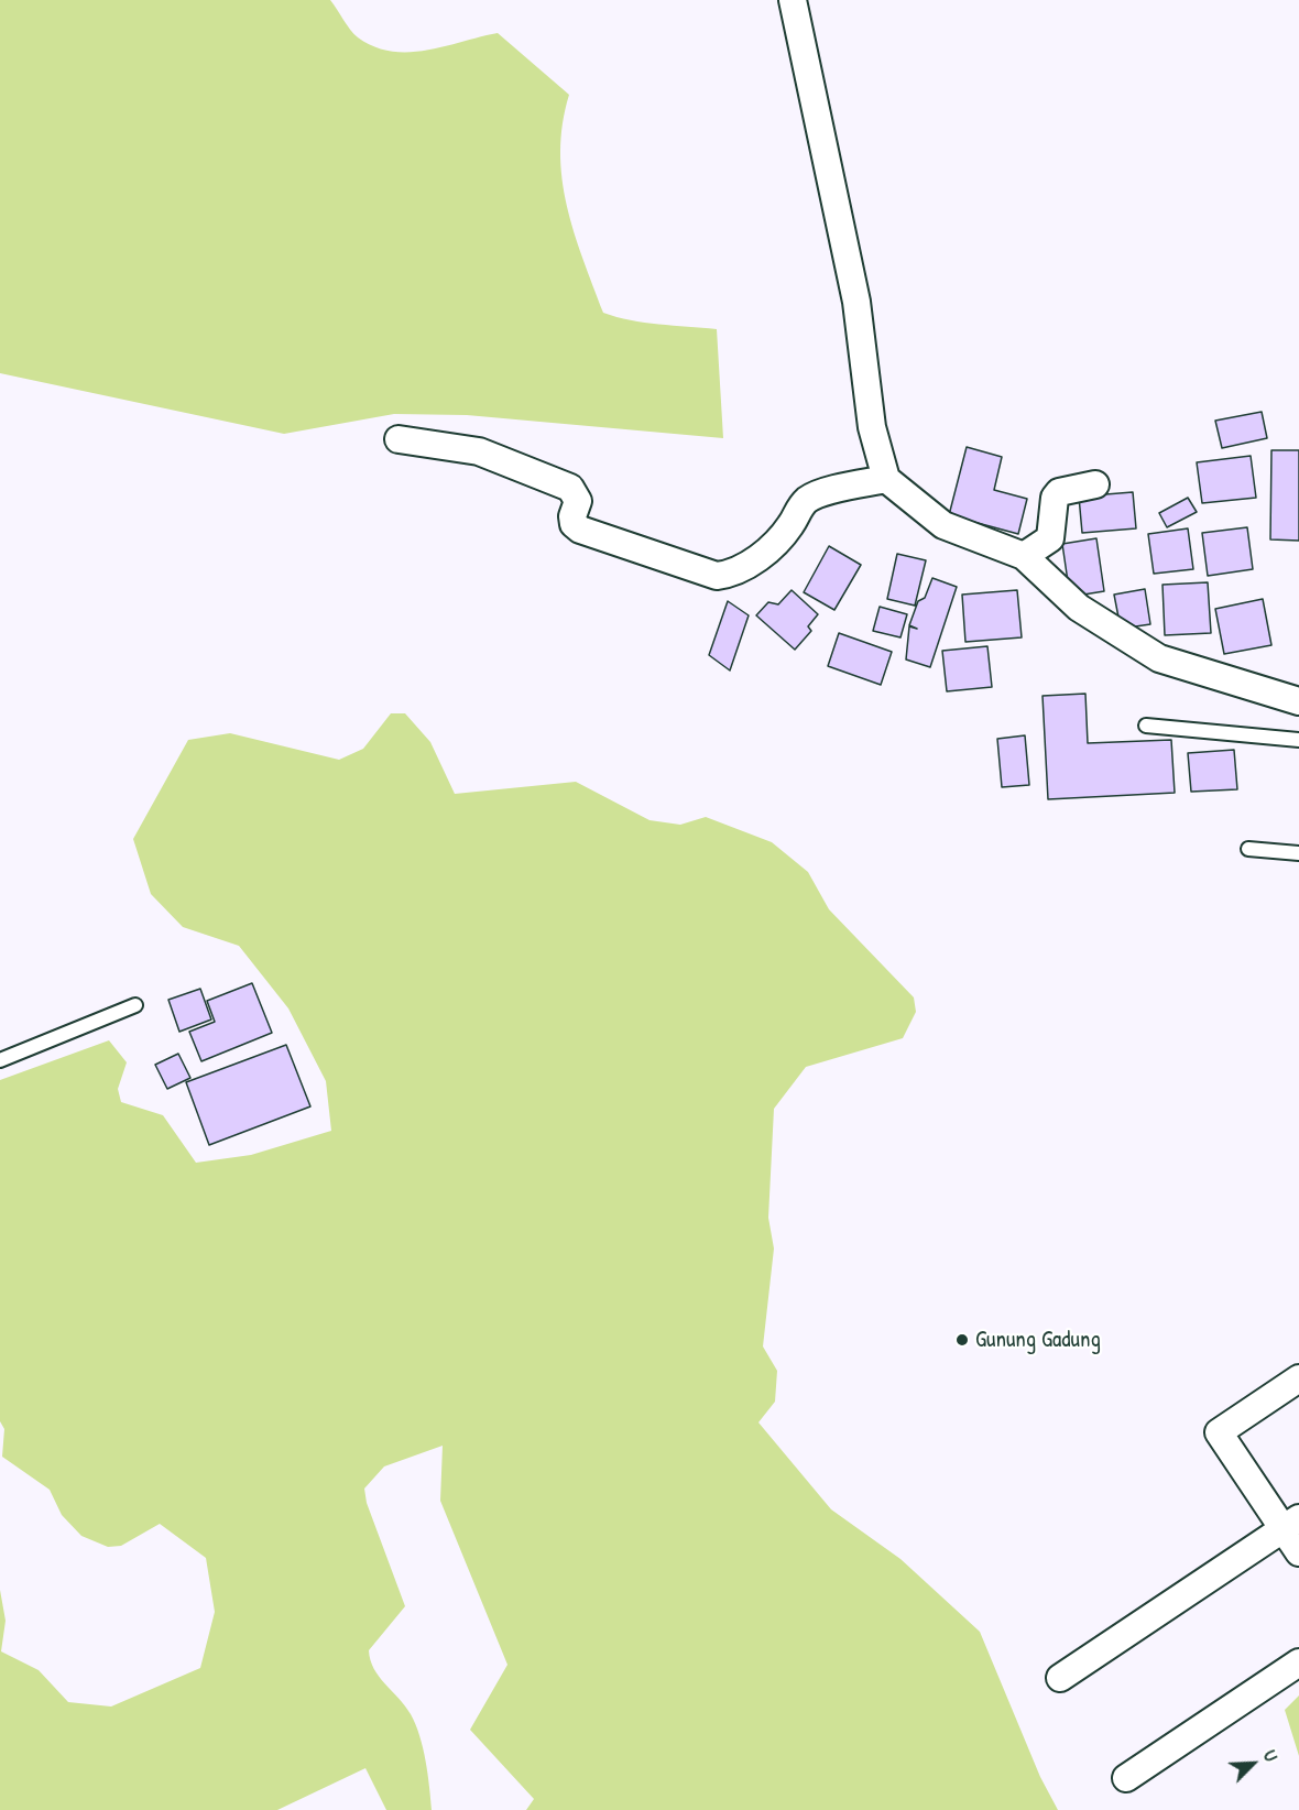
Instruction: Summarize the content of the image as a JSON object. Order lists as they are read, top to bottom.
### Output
{
  "places": ["Gunung Gadung"],
  "north": "top right"
}
